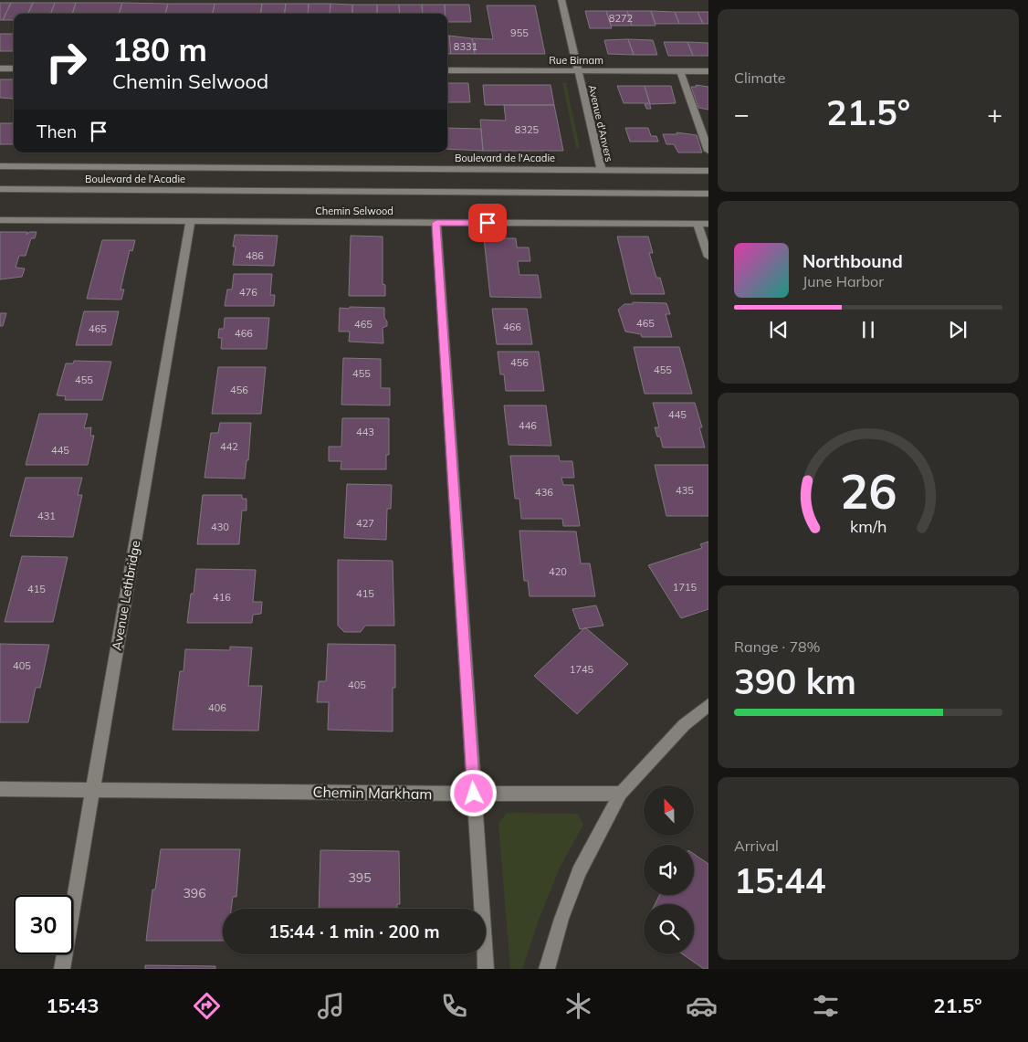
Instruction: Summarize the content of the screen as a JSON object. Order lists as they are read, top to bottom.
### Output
{
  "streets": {
    "street": [
      "Rue Birnam",
      "Avenue d'Anvers",
      "Boulevard de l'Acadie",
      "Chemin Selwood",
      "Avenue Lethbridge",
      "Chemin Markham"
    ]
  },
  "crossings": [
    ["Rue Birnam", "Avenue d'Anvers"],
    ["Avenue d'Anvers", "Boulevard de l'Acadie"],
    ["Chemin Selwood", "Avenue Lethbridge"],
    ["Avenue Lethbridge", "Chemin Markham"]
  ],
  "house_numbers": [
    "8272",
    "955",
    "8331",
    "8325",
    "486",
    "476",
    "465",
    "465",
    "466",
    "465",
    "466",
    "456",
    "455",
    "455",
    "455",
    "456",
    "445",
    "446",
    "443",
    "442",
    "445",
    "435",
    "436",
    "431",
    "427",
    "430",
    "420",
    "1715",
    "415",
    "415",
    "416",
    "405",
    "1745",
    "405",
    "406",
    "395",
    "396"
  ],
  "north": "top",
  "page": {
    "tile": [
      "Climate",
      ["Range · 78%", "390 km"],
      ["Arrival", "15:44"]
    ],
    "turn": ["180 m", "Chemin Selwood"],
    "heat": ["−", "21.5°", "+"],
    "then": "Then",
    "song": ["Northbound", "June Harbor"],
    "limit": "30",
    "trip": "15:44 · 1 min · 200 m",
    "tabs": ["15:43", "21.5°"],
    "gauge": ["26", "km/h"]
  }
}
